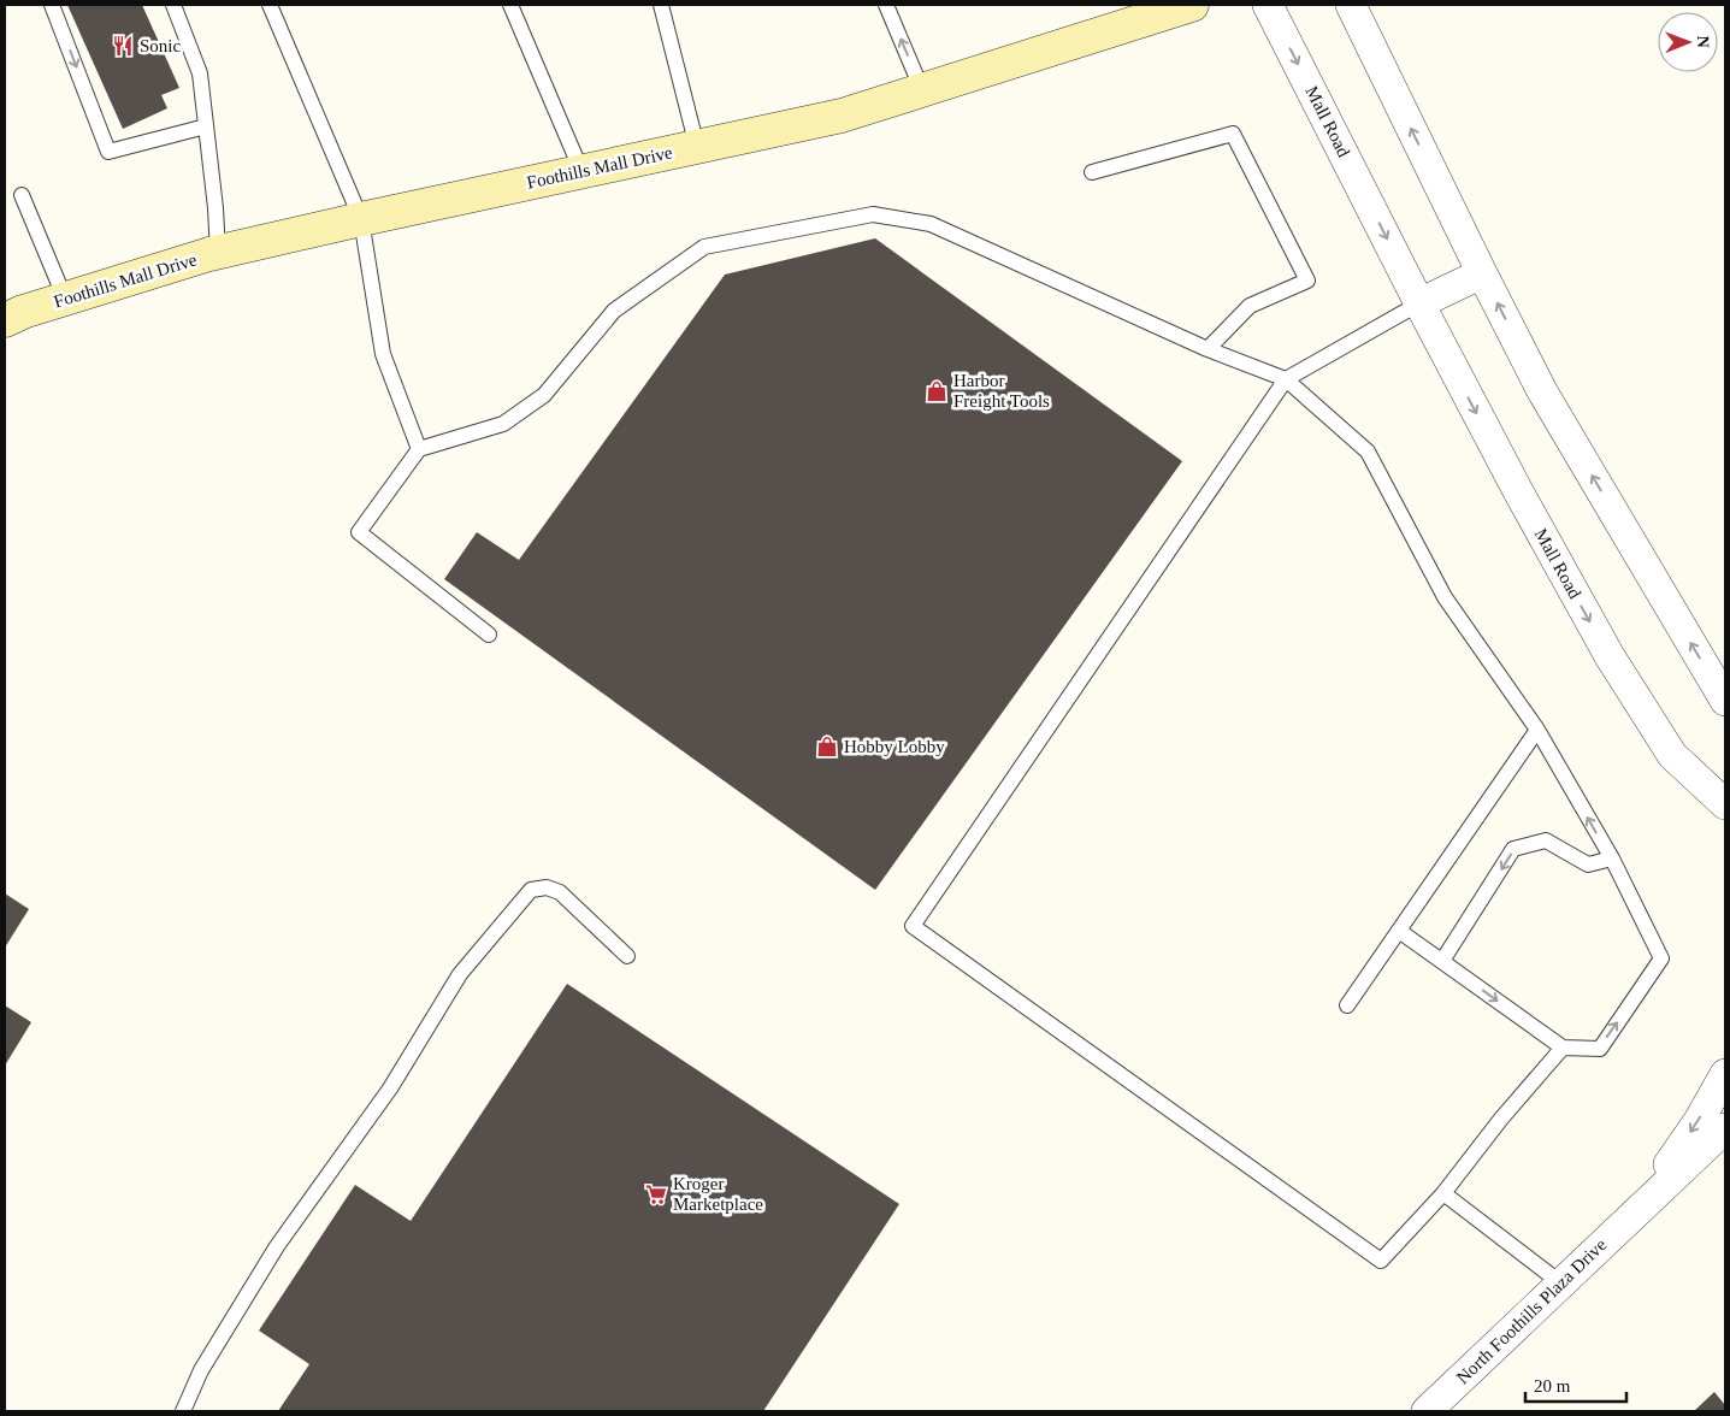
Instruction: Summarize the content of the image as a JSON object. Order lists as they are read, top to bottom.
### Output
{
  "streets": {
    "main road": ["Foothills Mall Drive"],
    "street": ["Mall Road", "North Foothills Plaza Drive"]
  },
  "places": {
    "restaurant": ["Sonic"],
    "shop": ["Harbor Freight Tools", "Hobby Lobby"],
    "supermarket": ["Kroger Marketplace"]
  },
  "scale_bar": "20 m",
  "north": "right"
}
